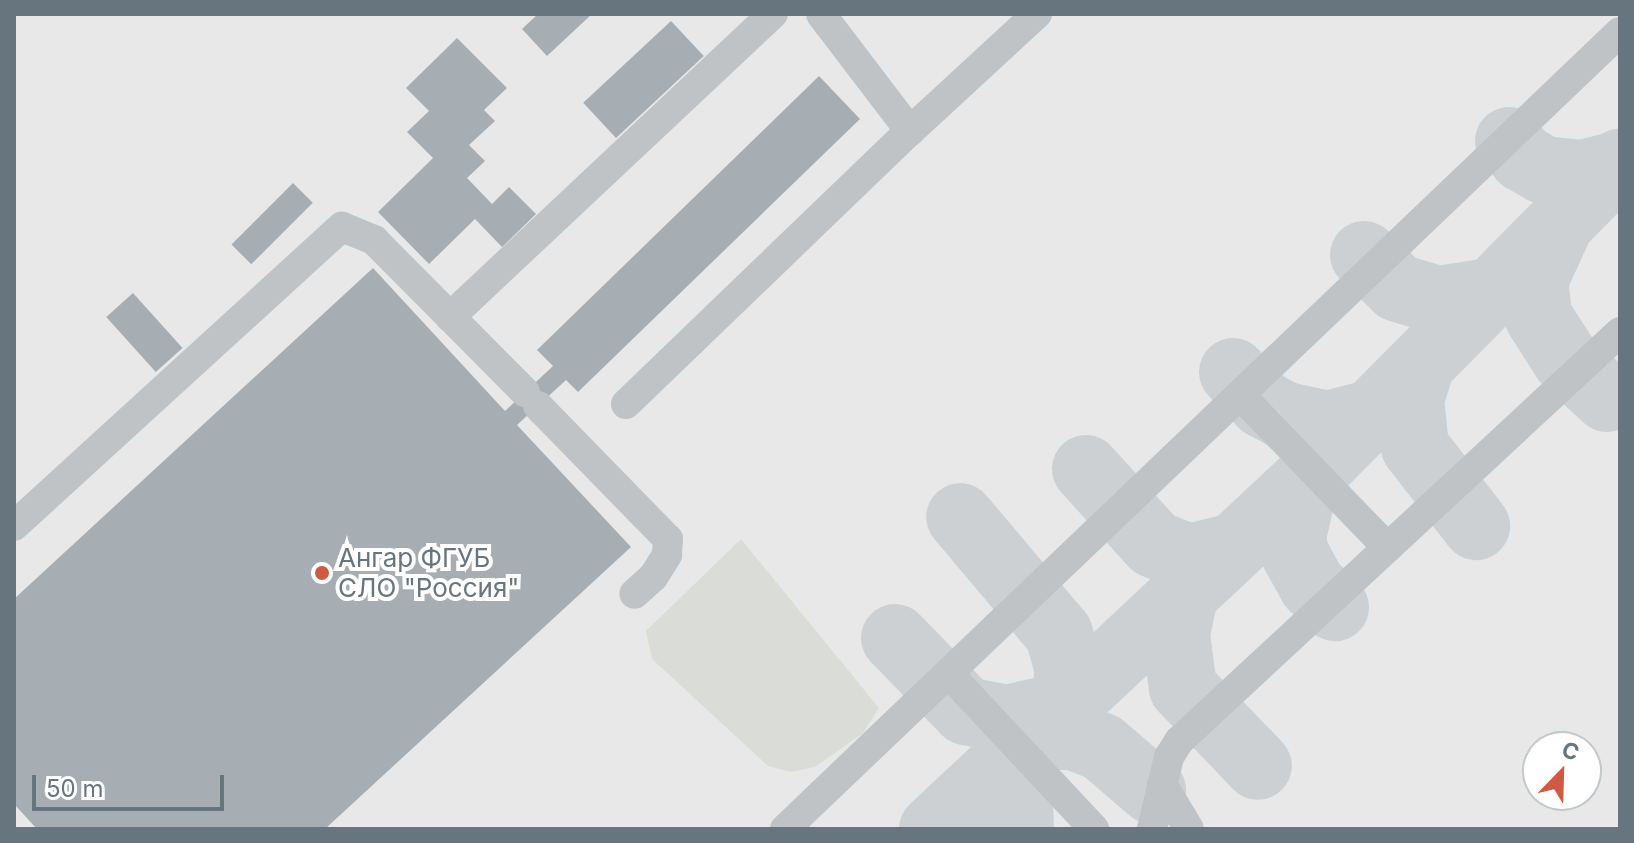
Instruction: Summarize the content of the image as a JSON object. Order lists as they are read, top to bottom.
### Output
{
  "places": ["Ангар ФГУБ СЛО \"Россия\""],
  "scale_bar": "50 m",
  "north": "top right"
}
